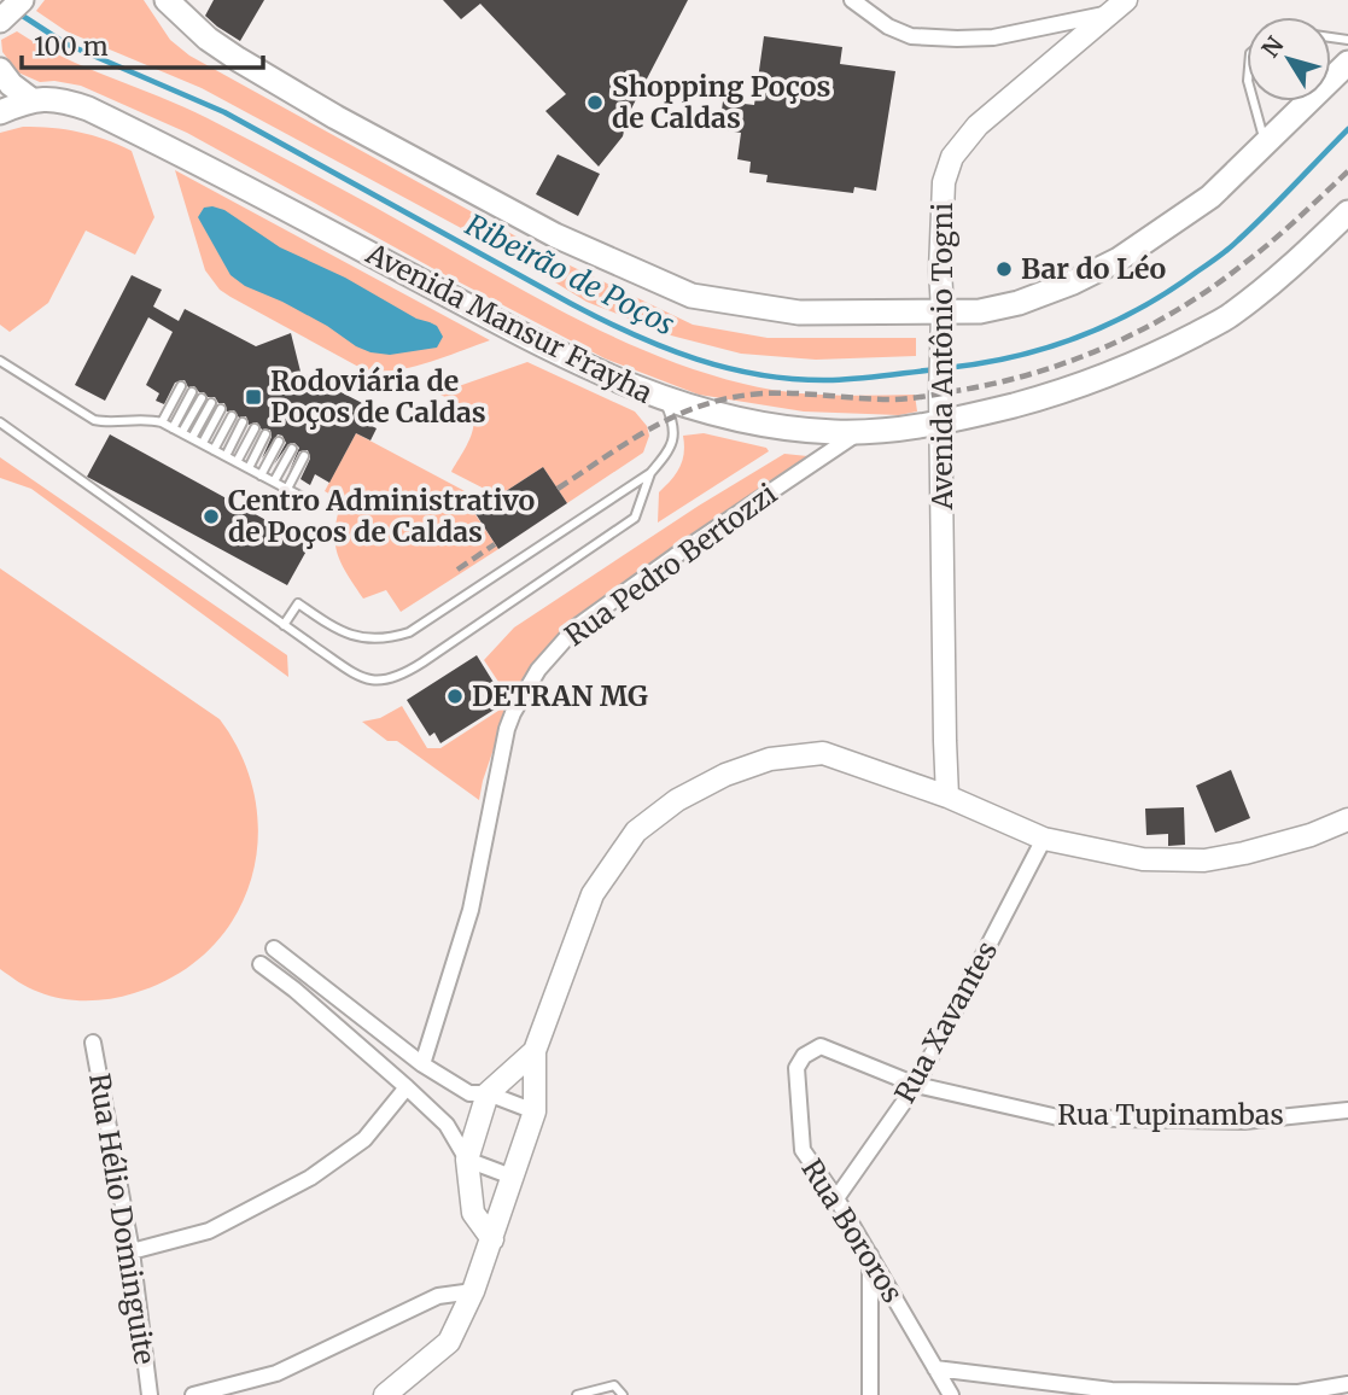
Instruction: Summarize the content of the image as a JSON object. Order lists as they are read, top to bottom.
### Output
{
  "streets": {
    "main road": ["Avenida Mansur Frayha"],
    "street": [
      "Avenida Antônio Togni",
      "Rua Pedro Bertozzi",
      "Rua Xavantes",
      "Rua Tupinambas",
      "Rua Hélio Dominguite",
      "Rua Bororos"
    ]
  },
  "crossings": [
    ["Avenida Mansur Frayha", "Avenida Antônio Togni"],
    ["Avenida Mansur Frayha", "Rua Pedro Bertozzi"],
    ["Rua Xavantes", "Rua Tupinambas"],
    ["Rua Xavantes", "Rua Bororos"],
    ["Rua Tupinambas", "Rua Bororos"]
  ],
  "water": ["Ribeirão de Poços"],
  "places": {
    "other": [
      "Shopping Poços de Caldas",
      "Bar do Léo",
      "Centro Administrativo de Poços de Caldas",
      "DETRAN MG"
    ],
    "transit": ["Rodoviária de Poços de Caldas"]
  },
  "scale_bar": "100 m",
  "north": "top left"
}
